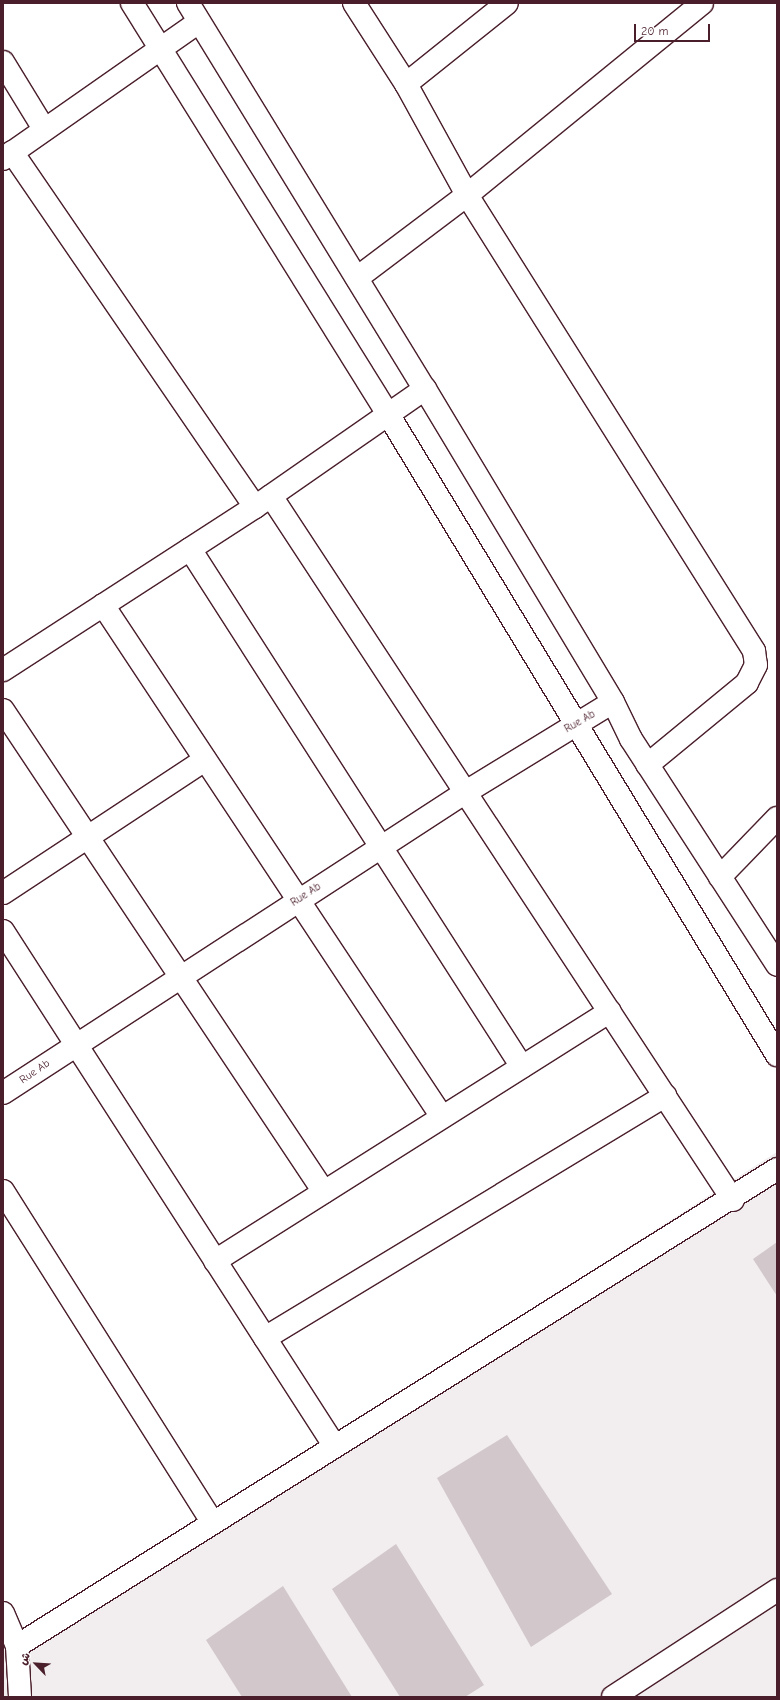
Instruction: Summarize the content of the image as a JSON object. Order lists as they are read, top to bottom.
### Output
{
  "streets": {
    "street": ["Rue Ab"]
  },
  "scale_bar": "20 m",
  "north": "top left"
}
